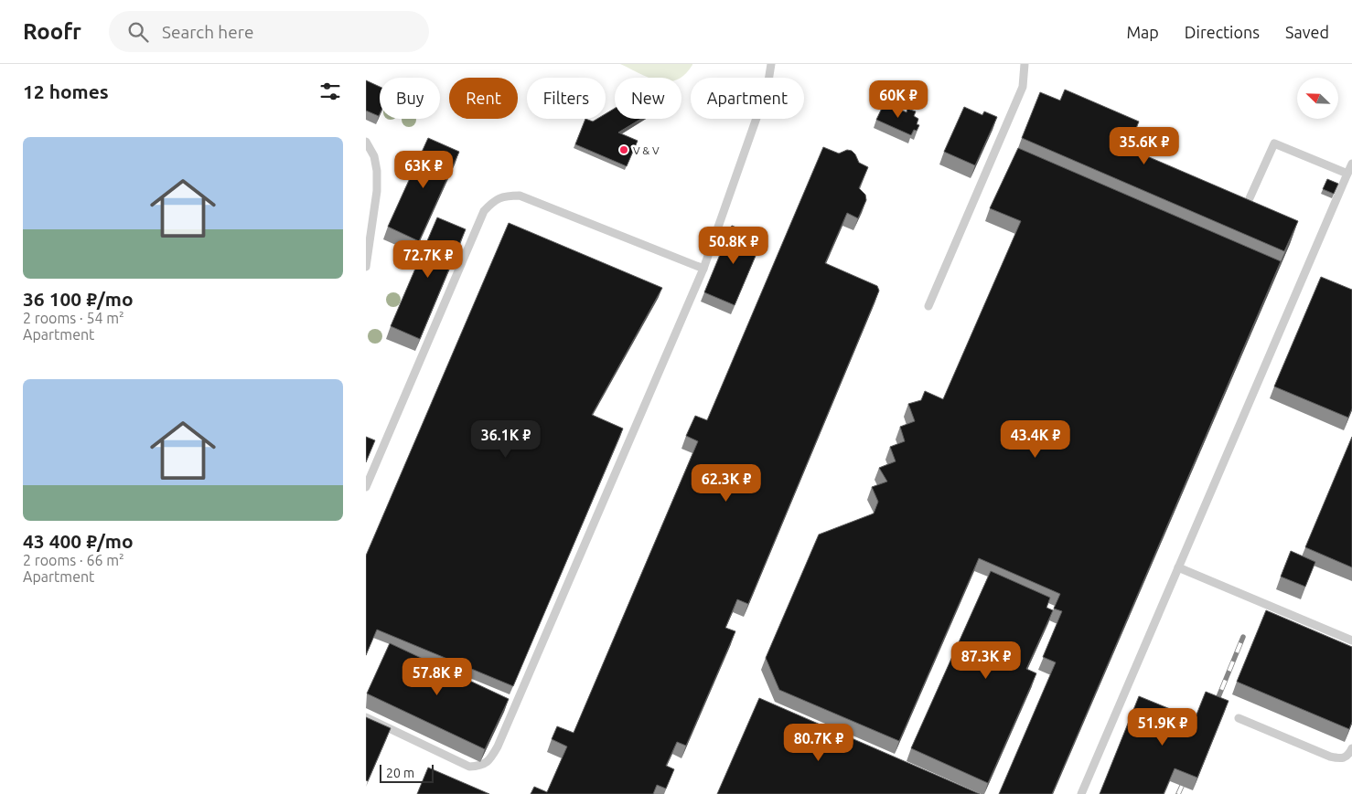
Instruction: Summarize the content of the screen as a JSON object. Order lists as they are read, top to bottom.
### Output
{
  "places": ["V & V"],
  "scale_bar": "20 m",
  "north": "top left",
  "page": {
    "header": "Roofr",
    "search": "Search here",
    "nav": ["Map", "Directions", "Saved"],
    "heading": "12 homes",
    "chip": [
      "Buy",
      "Rent",
      "Filters",
      "New",
      "Apartment"
    ],
    "price": [
      "60K ₽",
      "35.6K ₽",
      "63K ₽",
      "50.8K ₽",
      "72.7K ₽",
      "36.1K ₽",
      "43.4K ₽",
      "62.3K ₽",
      "87.3K ₽",
      "57.8K ₽",
      "51.9K ₽",
      "80.7K ₽"
    ],
    "list": [
      {
        "name": "36 100 ₽/mo",
        "note": "2 rooms · 54 m² · Apartment"
      },
      {
        "name": "43 400 ₽/mo",
        "note": "2 rooms · 66 m² · Apartment"
      }
    ],
    "scale": "20 m"
  }
}
